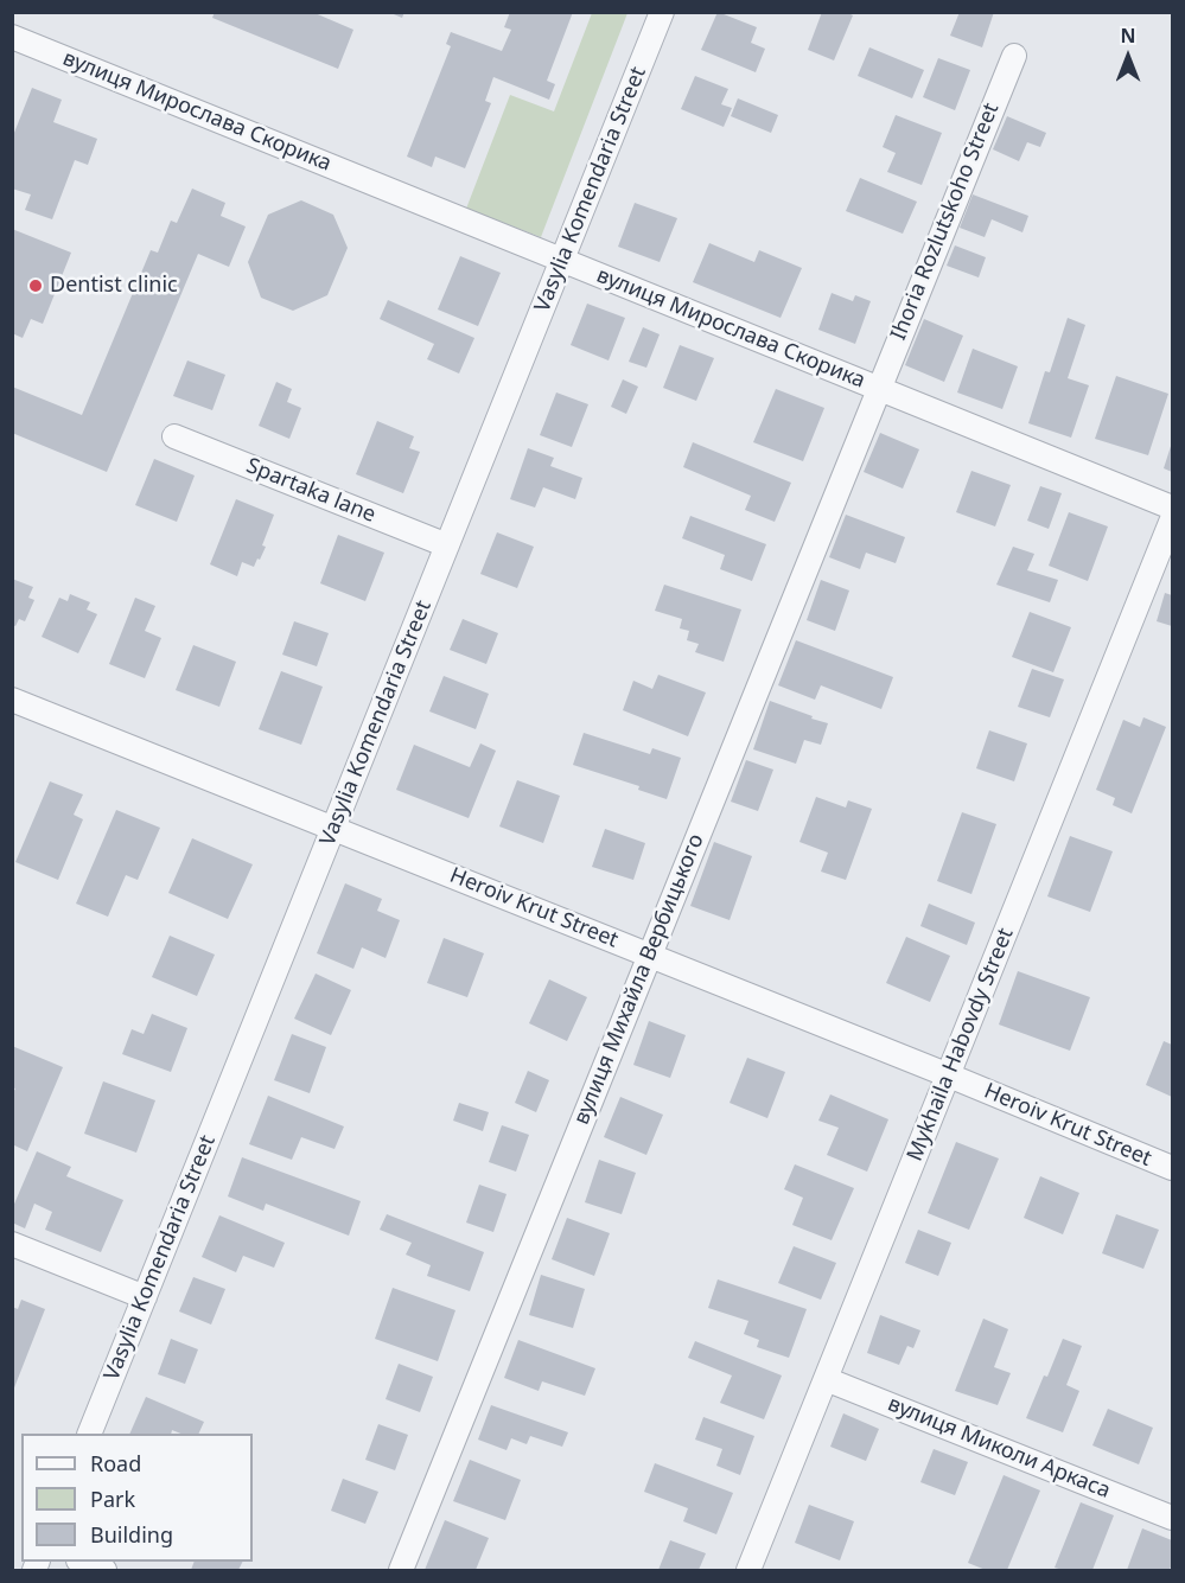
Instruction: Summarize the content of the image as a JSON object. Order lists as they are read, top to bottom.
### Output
{
  "streets": {
    "street": [
      "вулиця Мирослава Скорика",
      "Vasylia Komendaria Street",
      "Ihoria Rozlutskoho Street",
      "Spartaka lane",
      "Heroiv Krut Street",
      "вулиця Михайла Вербицького",
      "Mykhaila Habovdy Street",
      "вулиця Миколи Аркаса"
    ]
  },
  "crossings": [
    ["вулиця Мирослава Скорика", "Vasylia Komendaria Street"],
    ["вулиця Мирослава Скорика", "Ihoria Rozlutskoho Street"],
    ["вулиця Мирослава Скорика", "вулиця Михайла Вербицького"],
    ["Vasylia Komendaria Street", "Spartaka lane"],
    ["Vasylia Komendaria Street", "Heroiv Krut Street"],
    ["Ihoria Rozlutskoho Street", "вулиця Михайла Вербицького"],
    ["Heroiv Krut Street", "вулиця Михайла Вербицького"],
    ["Heroiv Krut Street", "Mykhaila Habovdy Street"],
    ["Mykhaila Habovdy Street", "вулиця Миколи Аркаса"]
  ],
  "places": ["Dentist clinic"],
  "legend": ["Road", "Park", "Building"],
  "north": "top"
}
